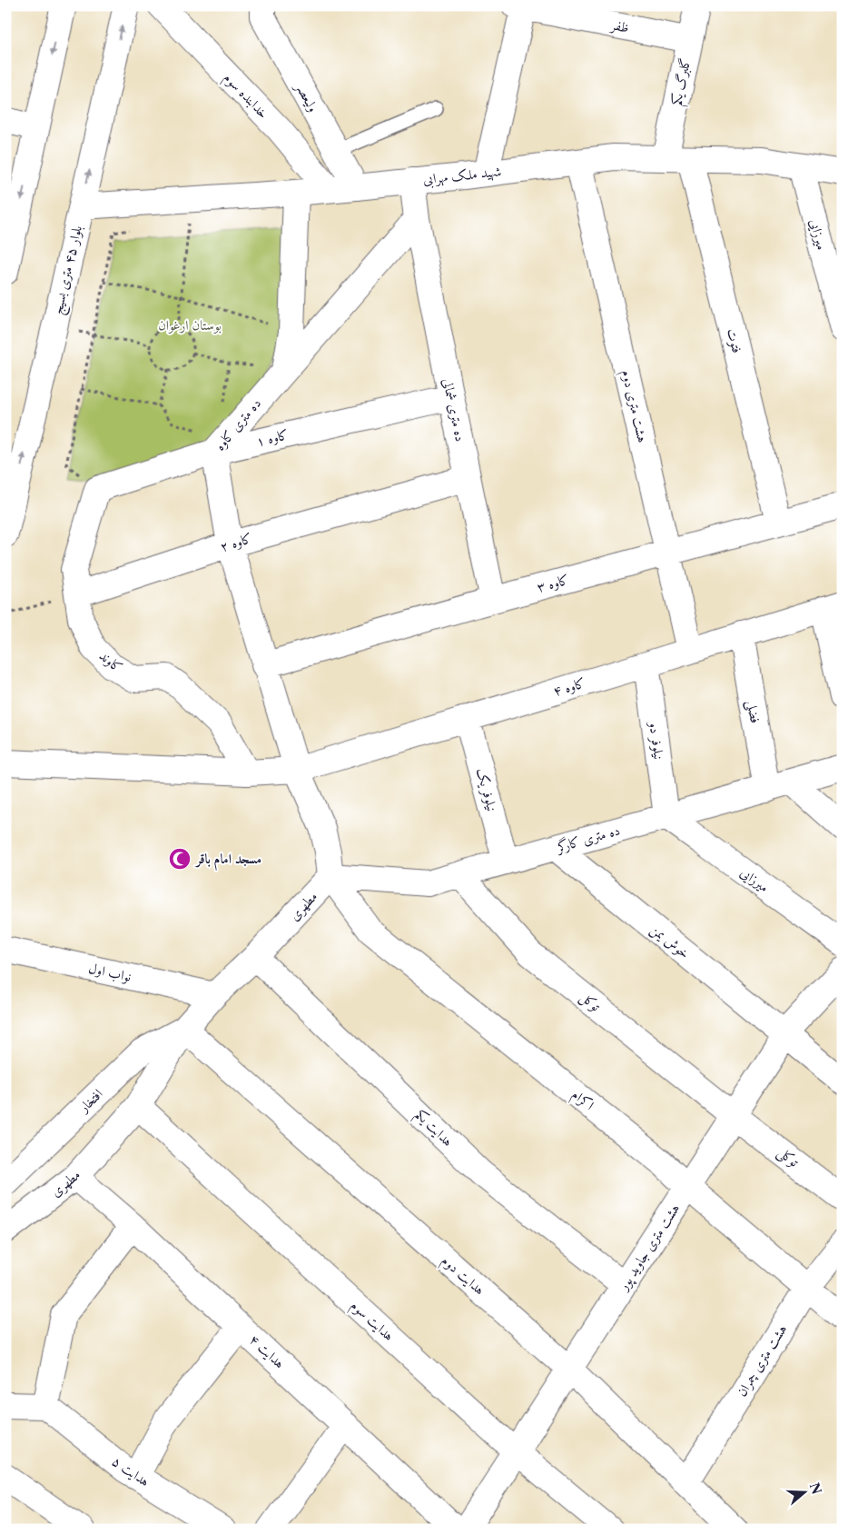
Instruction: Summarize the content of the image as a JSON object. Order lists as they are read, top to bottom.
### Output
{
  "streets": {
    "street": [
      "ظفر",
      "گلبرگ یکم",
      "خدابنده سوم",
      "ولیعصر",
      "شهید ملک مهرابی",
      "میرزایی",
      "بلوار ۴۵ متری بسیج",
      "فتوت",
      "هشت متری دوم",
      "ده متری شمالی",
      "ده متری کاوه",
      "کاوه ۱",
      "کاوه ۲",
      "کاوه ۳",
      "کاوند",
      "کاوه ۴",
      "فضلی",
      "نیلوفر دو",
      "نیلوفر یک",
      "ده متری کارگر",
      "مطهری",
      "خوش یمن",
      "نواب اول",
      "توکل",
      "اکرام",
      "افتخار",
      "هدایت یکم",
      "توکلی",
      "هشت متری جاوید پور",
      "هدایت دوم",
      "هدایت سوم",
      "هدایت ۴",
      "هشت متری چمران",
      "هدایت ۵"
    ]
  },
  "crossings": [
    ["ظفر", "گلبرگ یکم"],
    ["گلبرگ یکم", "شهید ملک مهرابی"],
    ["خدابنده سوم", "شهید ملک مهرابی"],
    ["ولیعصر", "شهید ملک مهرابی"],
    ["شهید ملک مهرابی", "میرزایی"],
    ["شهید ملک مهرابی", "بلوار ۴۵ متری بسیج"],
    ["شهید ملک مهرابی", "فتوت"],
    ["شهید ملک مهرابی", "هشت متری دوم"],
    ["میرزایی", "نیلوفر دو"],
    ["میرزایی", "ده متری کارگر"],
    ["فتوت", "کاوه ۳"],
    ["هشت متری دوم", "کاوه ۳"],
    ["هشت متری دوم", "کاوه ۴"],
    ["ده متری شمالی", "ده متری کاوه"],
    ["ده متری شمالی", "کاوه ۱"],
    ["ده متری شمالی", "کاوه ۲"],
    ["ده متری شمالی", "کاوه ۳"],
    ["ده متری کاوه", "کاوه ۱"],
    ["ده متری کاوه", "کاوه ۲"],
    ["ده متری کاوه", "کاوه ۳"],
    ["ده متری کاوه", "کاوه ۴"],
    ["کاوه ۱", "کاوند"],
    ["کاوه ۲", "کاوند"],
    ["کاوه ۴", "فضلی"],
    ["کاوه ۴", "نیلوفر دو"],
    ["کاوه ۴", "نیلوفر یک"],
    ["فضلی", "ده متری کارگر"],
    ["نیلوفر دو", "ده متری کارگر"],
    ["نیلوفر یک", "ده متری کارگر"],
    ["ده متری کارگر", "مطهری"],
    ["ده متری کارگر", "خوش یمن"],
    ["ده متری کارگر", "توکل"],
    ["ده متری کارگر", "اکرام"],
    ["مطهری", "نواب اول"],
    ["مطهری", "اکرام"],
    ["مطهری", "افتخار"],
    ["مطهری", "هدایت یکم"],
    ["مطهری", "هدایت دوم"],
    ["مطهری", "هدایت سوم"],
    ["مطهری", "هدایت ۴"],
    ["خوش یمن", "هشت متری جاوید پور"],
    ["توکل", "توکلی"],
    ["توکل", "هشت متری جاوید پور"],
    ["اکرام", "هشت متری جاوید پور"],
    ["اکرام", "هشت متری چمران"],
    ["افتخار", "هدایت دوم"],
    ["هدایت یکم", "هشت متری جاوید پور"],
    ["توکلی", "هشت متری جاوید پور"],
    ["هشت متری جاوید پور", "هدایت دوم"],
    ["هشت متری جاوید پور", "هدایت سوم"],
    ["هدایت دوم", "هشت متری چمران"]
  ],
  "parks": ["بوستان ارغوان"],
  "places": {
    "mosque": ["مسجد امام باقر"]
  },
  "north": "right"
}
